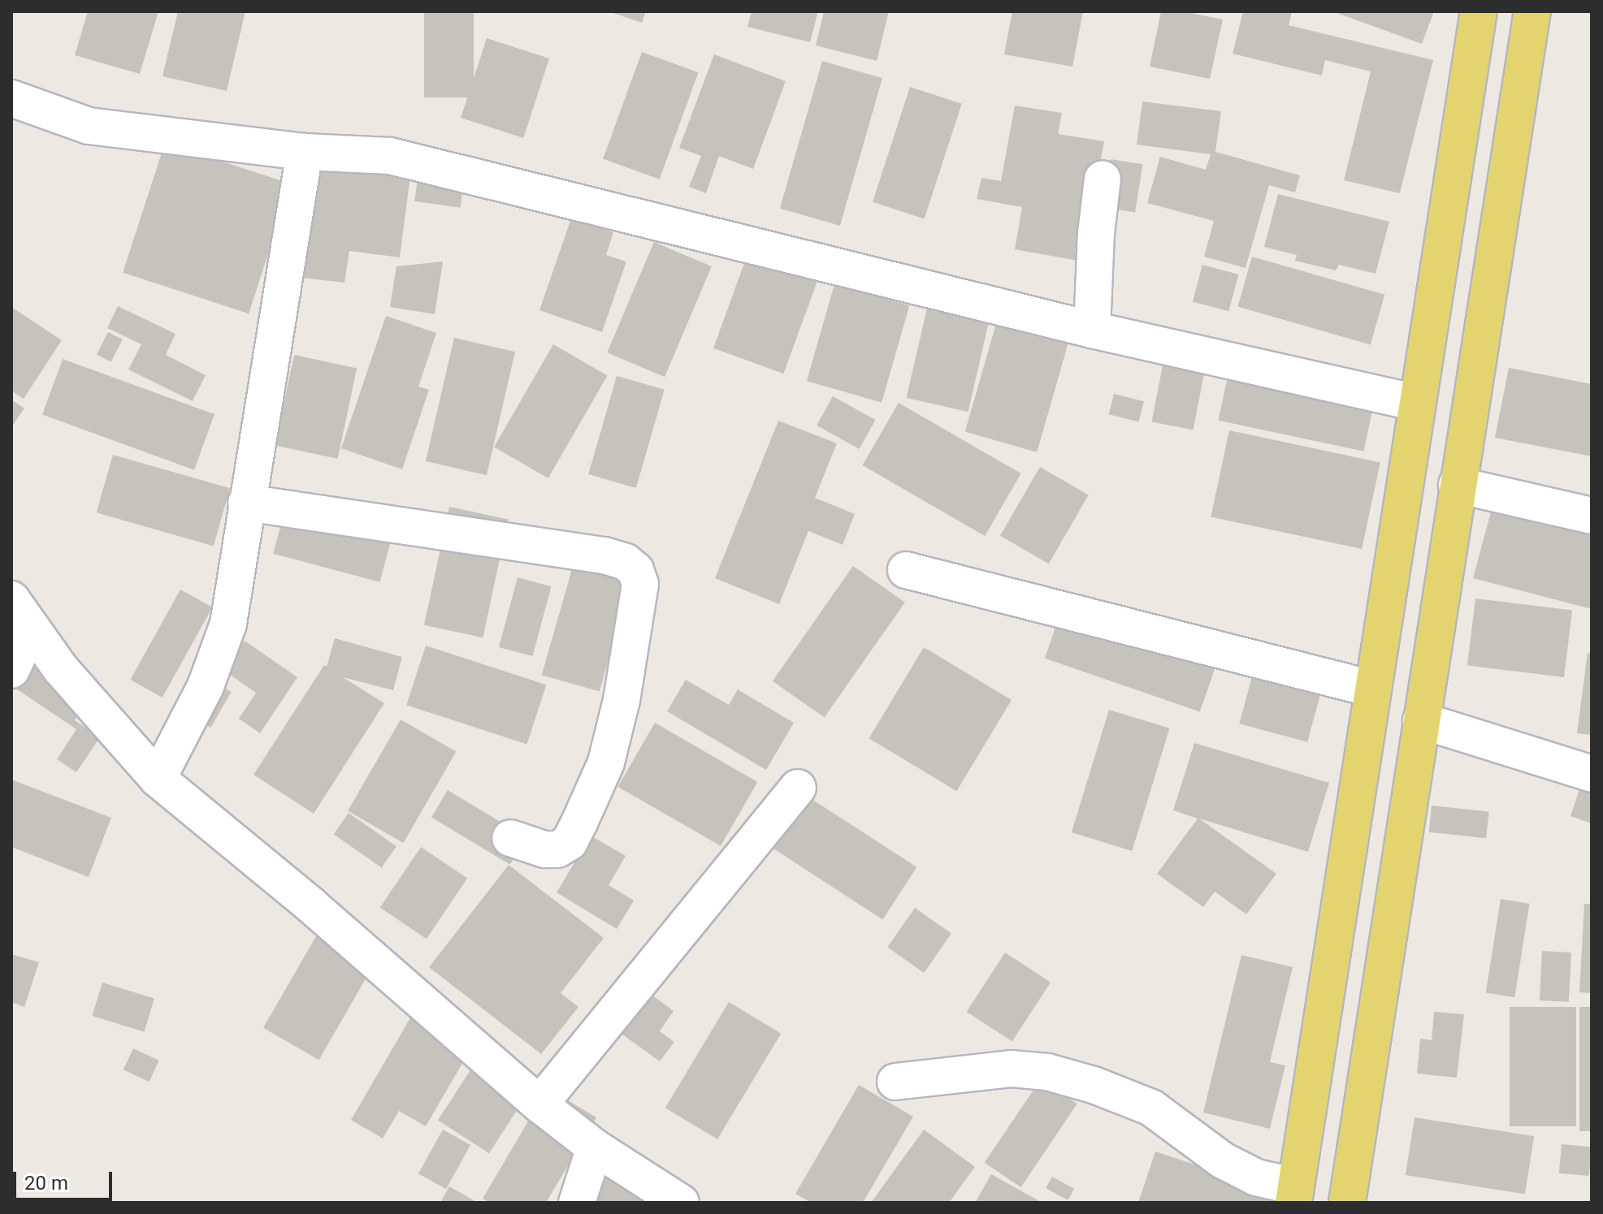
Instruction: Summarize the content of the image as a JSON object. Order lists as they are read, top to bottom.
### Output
{
  "scale_bar": "20 m"
}
